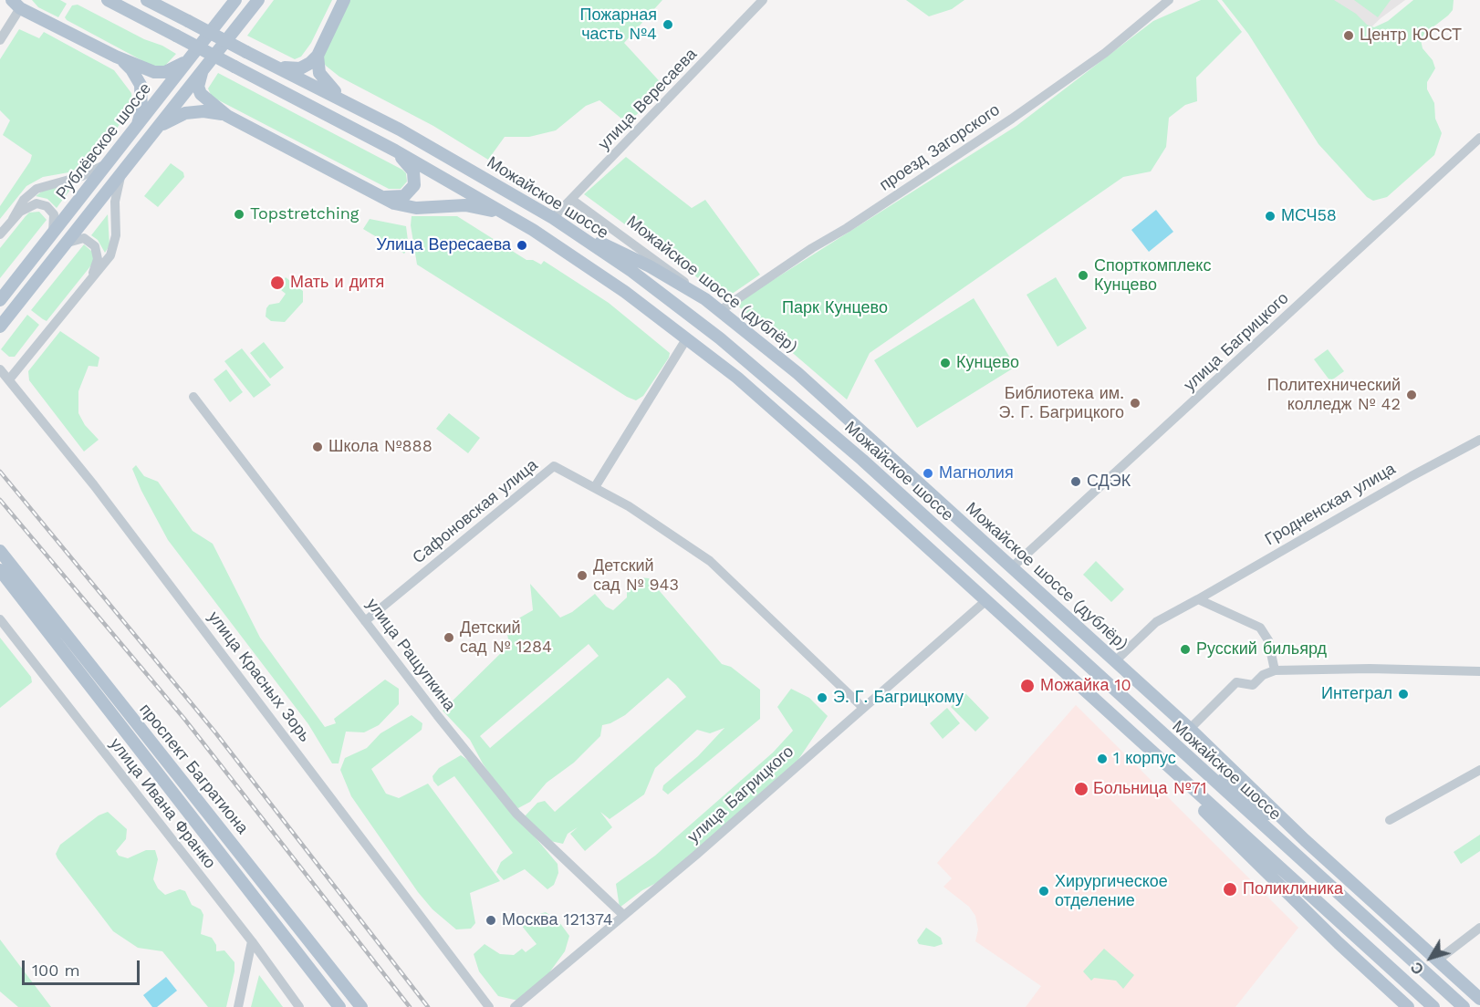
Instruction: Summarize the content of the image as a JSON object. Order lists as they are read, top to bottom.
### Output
{
  "streets": {
    "main road": [
      "Рублёвское шоссе",
      "Можайское шоссе",
      "Можайское шоссе (дублёр)",
      "проспект Багратиона"
    ],
    "street": [
      "улица Вересаева",
      "проезд Загорского",
      "улица Багрицкого",
      "Гродненская улица",
      "Сафоновская улица",
      "улица Ращупкина",
      "улица Красных Зорь",
      "улица Ивана Франко"
    ]
  },
  "crossings": [
    ["улица Вересаева", "Можайское шоссе"],
    ["улица Вересаева", "Можайское шоссе (дублёр)"],
    ["проезд Загорского", "Можайское шоссе (дублёр)"],
    ["Можайское шоссе (дублёр)", "улица Багрицкого"],
    ["Можайское шоссе (дублёр)", "Гродненская улица"],
    ["улица Багрицкого", "Сафоновская улица"],
    ["улица Багрицкого", "улица Ращупкина"],
    ["Сафоновская улица", "улица Ращупкина"]
  ],
  "parks": ["Парк Кунцево"],
  "places": [
    "Пожарная часть №4",
    "Центр ЮССТ",
    "Topstretching",
    "МСЧ58",
    "Улица Вересаева",
    "Спорткомплекс Кунцево",
    "Мать и дитя",
    "Кунцево",
    "Политехнический колледж № 42",
    "Библиотека им. Э. Г. Багрицкого",
    "Школа №888",
    "Магнолия",
    "СДЭК",
    "Детский сад № 943",
    "Детский сад № 1284",
    "Русский бильярд",
    "Можайка 10",
    "Интеграл",
    "Э. Г. Багрицкому",
    "1 корпус",
    "Больница №71",
    "Поликлиника",
    "Хирургическое отделение",
    "Москва 121374"
  ],
  "scale_bar": "100 m",
  "north": "bottom left"
}
